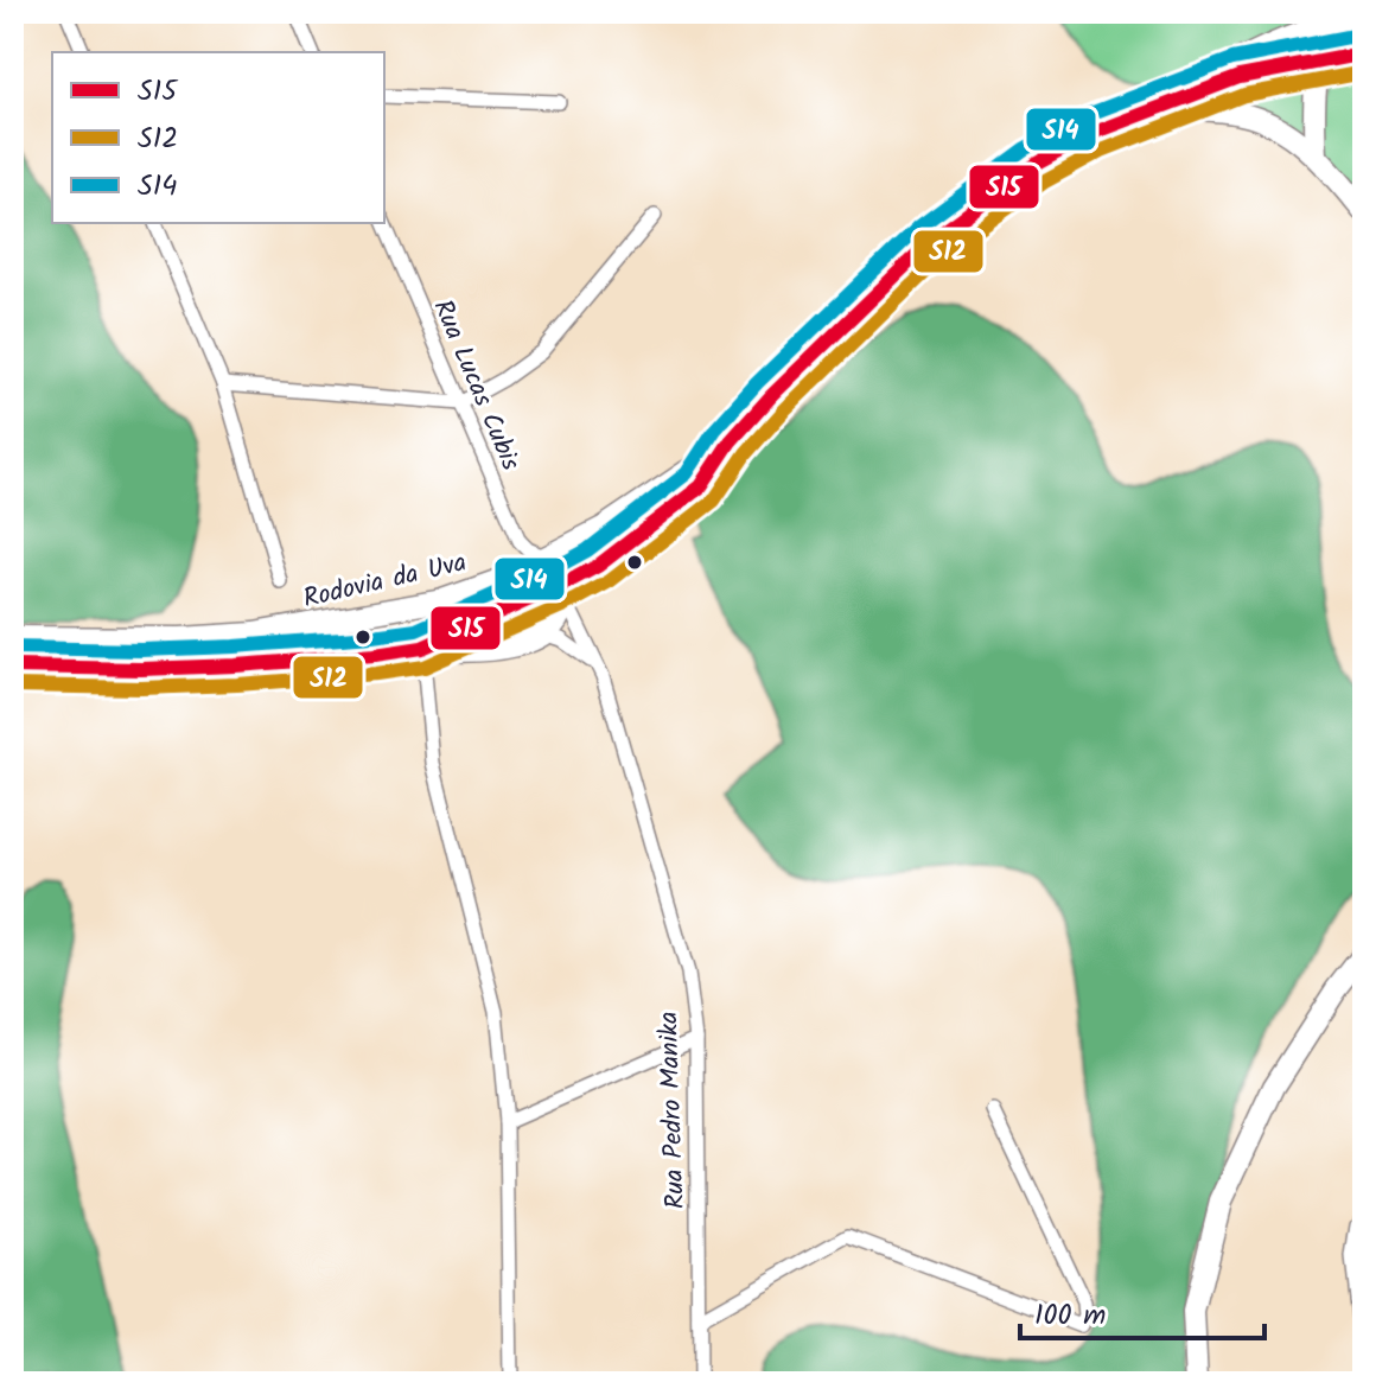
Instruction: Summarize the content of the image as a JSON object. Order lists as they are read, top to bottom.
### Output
{
  "streets": {
    "main road": ["Rodovia da Uva"],
    "street": ["Rua Lucas Cubis", "Rua Pedro Manika"]
  },
  "crossings": [
    ["Rua Lucas Cubis", "Rodovia da Uva"],
    ["Rua Lucas Cubis", "Rua Pedro Manika"],
    ["Rodovia da Uva", "Rua Pedro Manika"]
  ],
  "lines": ["transit line S14", "transit line S15", "transit line S12"],
  "legend": ["S15", "S12", "S14"],
  "scale_bar": "100 m"
}
